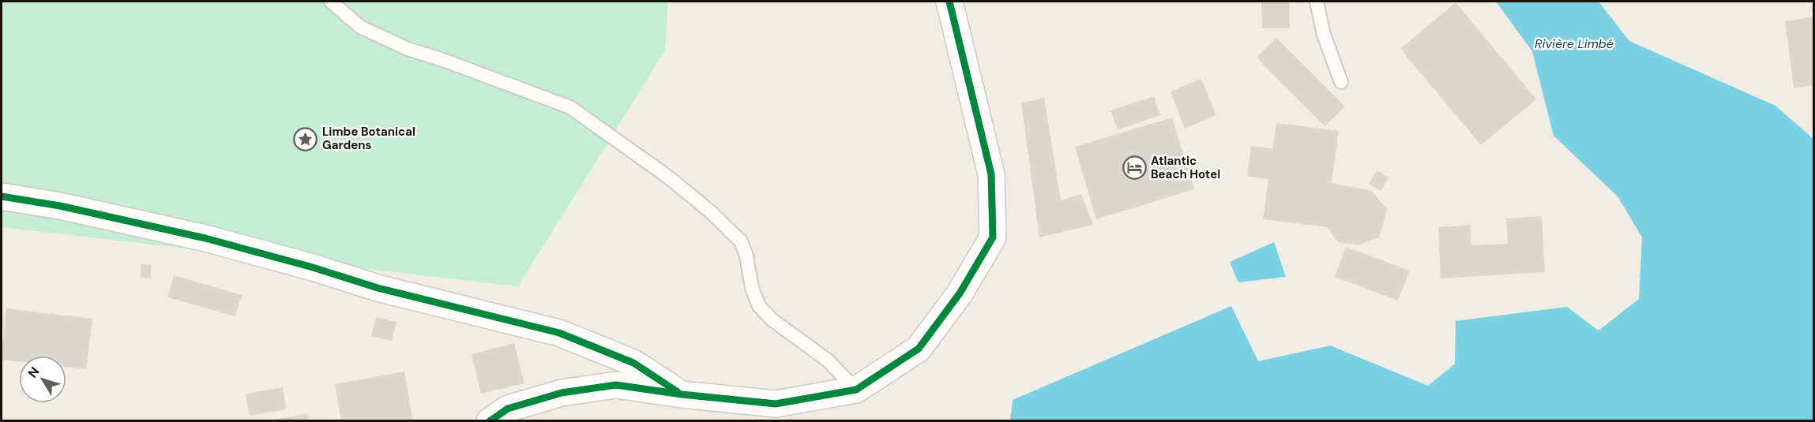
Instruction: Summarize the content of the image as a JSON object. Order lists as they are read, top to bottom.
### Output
{
  "water": ["Rivière Limbé"],
  "places": {
    "place": ["Limbe Botanical Gardens"],
    "hotel": ["Atlantic Beach Hotel"]
  },
  "north": "top left"
}
